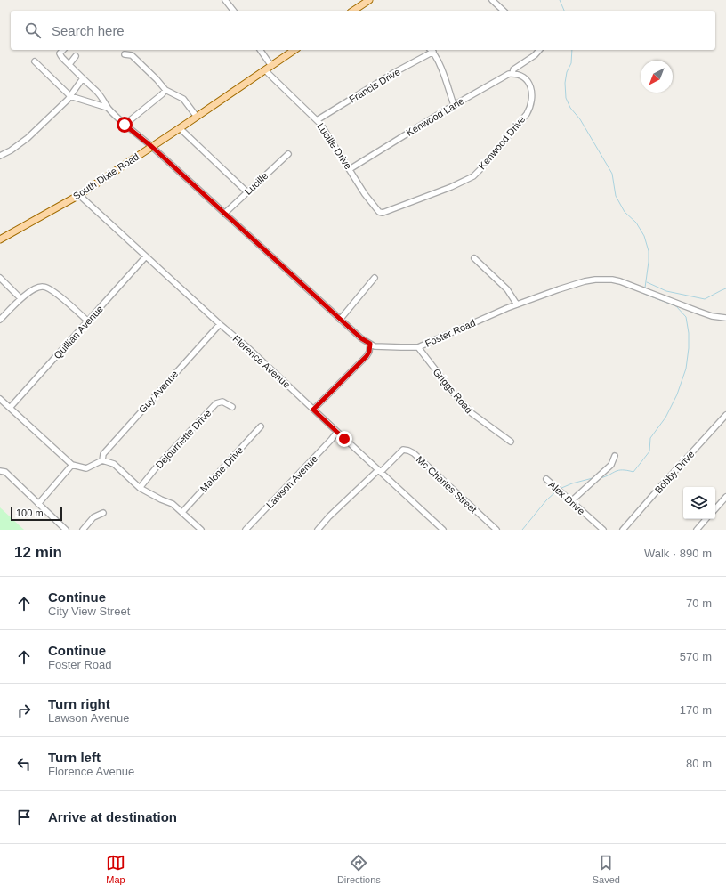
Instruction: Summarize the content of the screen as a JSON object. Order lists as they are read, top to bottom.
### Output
{
  "streets": {
    "main road": ["South Dixie Road"],
    "street": [
      "Francis Drive",
      "Kenwood Lane",
      "Kenwood Drive",
      "Lucille Drive",
      "Lucille",
      "Quillian Avenue",
      "Foster Road",
      "Florence Avenue",
      "Griggs Road",
      "Guy Avenue",
      "Dejournette Drive",
      "Malone Drive",
      "Bobby Drive",
      "Lawson Avenue",
      "Mc Charles Street",
      "Alex Drive"
    ]
  },
  "crossings": [
    ["Francis Drive", "Lucille Drive"],
    ["Kenwood Lane", "Kenwood Drive"],
    ["Kenwood Lane", "Lucille Drive"],
    ["Kenwood Drive", "Lucille Drive"],
    ["Lucille Drive", "South Dixie Road"],
    ["South Dixie Road", "Foster Road"],
    ["South Dixie Road", "Florence Avenue"],
    ["Lucille", "Foster Road"],
    ["Quillian Avenue", "Florence Avenue"],
    ["Foster Road", "Griggs Road"],
    ["Florence Avenue", "Guy Avenue"],
    ["Florence Avenue", "Lawson Avenue"],
    ["Florence Avenue", "Mc Charles Street"]
  ],
  "scale_bar": "100 m",
  "north": "bottom left",
  "page": {
    "search": "Search here",
    "scale": "100 m",
    "heading": ["12 min", "Walk · 890 m"],
    "list": [
      ["Continue", "City View Street", "70 m"],
      ["Continue", "Foster Road", "570 m"],
      ["Turn right", "Lawson Avenue", "170 m"],
      ["Turn left", "Florence Avenue", "80 m"],
      "Arrive at destination"
    ],
    "nav": ["Map", "Directions", "Saved"]
  }
}
